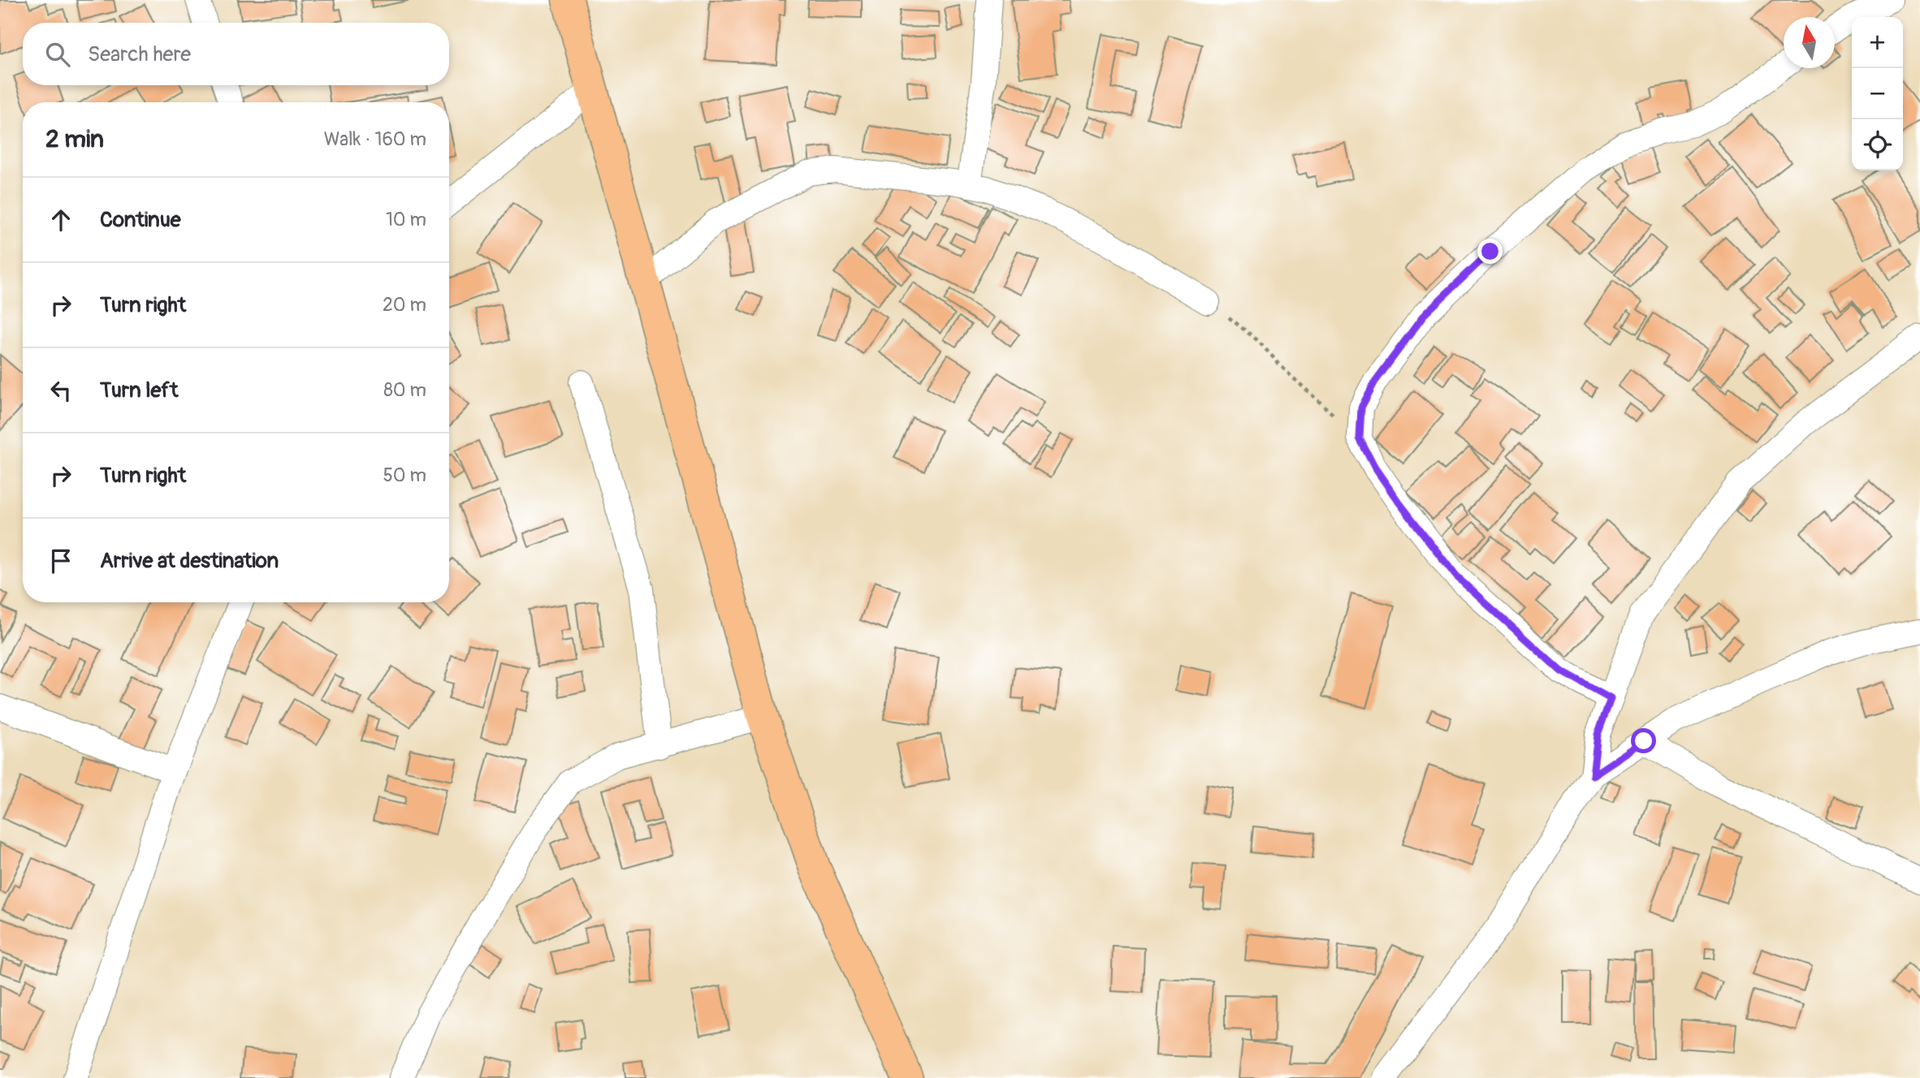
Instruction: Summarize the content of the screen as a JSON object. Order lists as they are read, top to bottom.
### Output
{
  "north": "top",
  "page": {
    "map_buttons": ["+", "−"],
    "search": "Search here",
    "heading": ["2 min", "Walk · 160 m"],
    "list": [
      ["Continue", "10 m"],
      ["Turn right", "20 m"],
      ["Turn left", "80 m"],
      ["Turn right", "50 m"],
      "Arrive at destination"
    ]
  }
}
